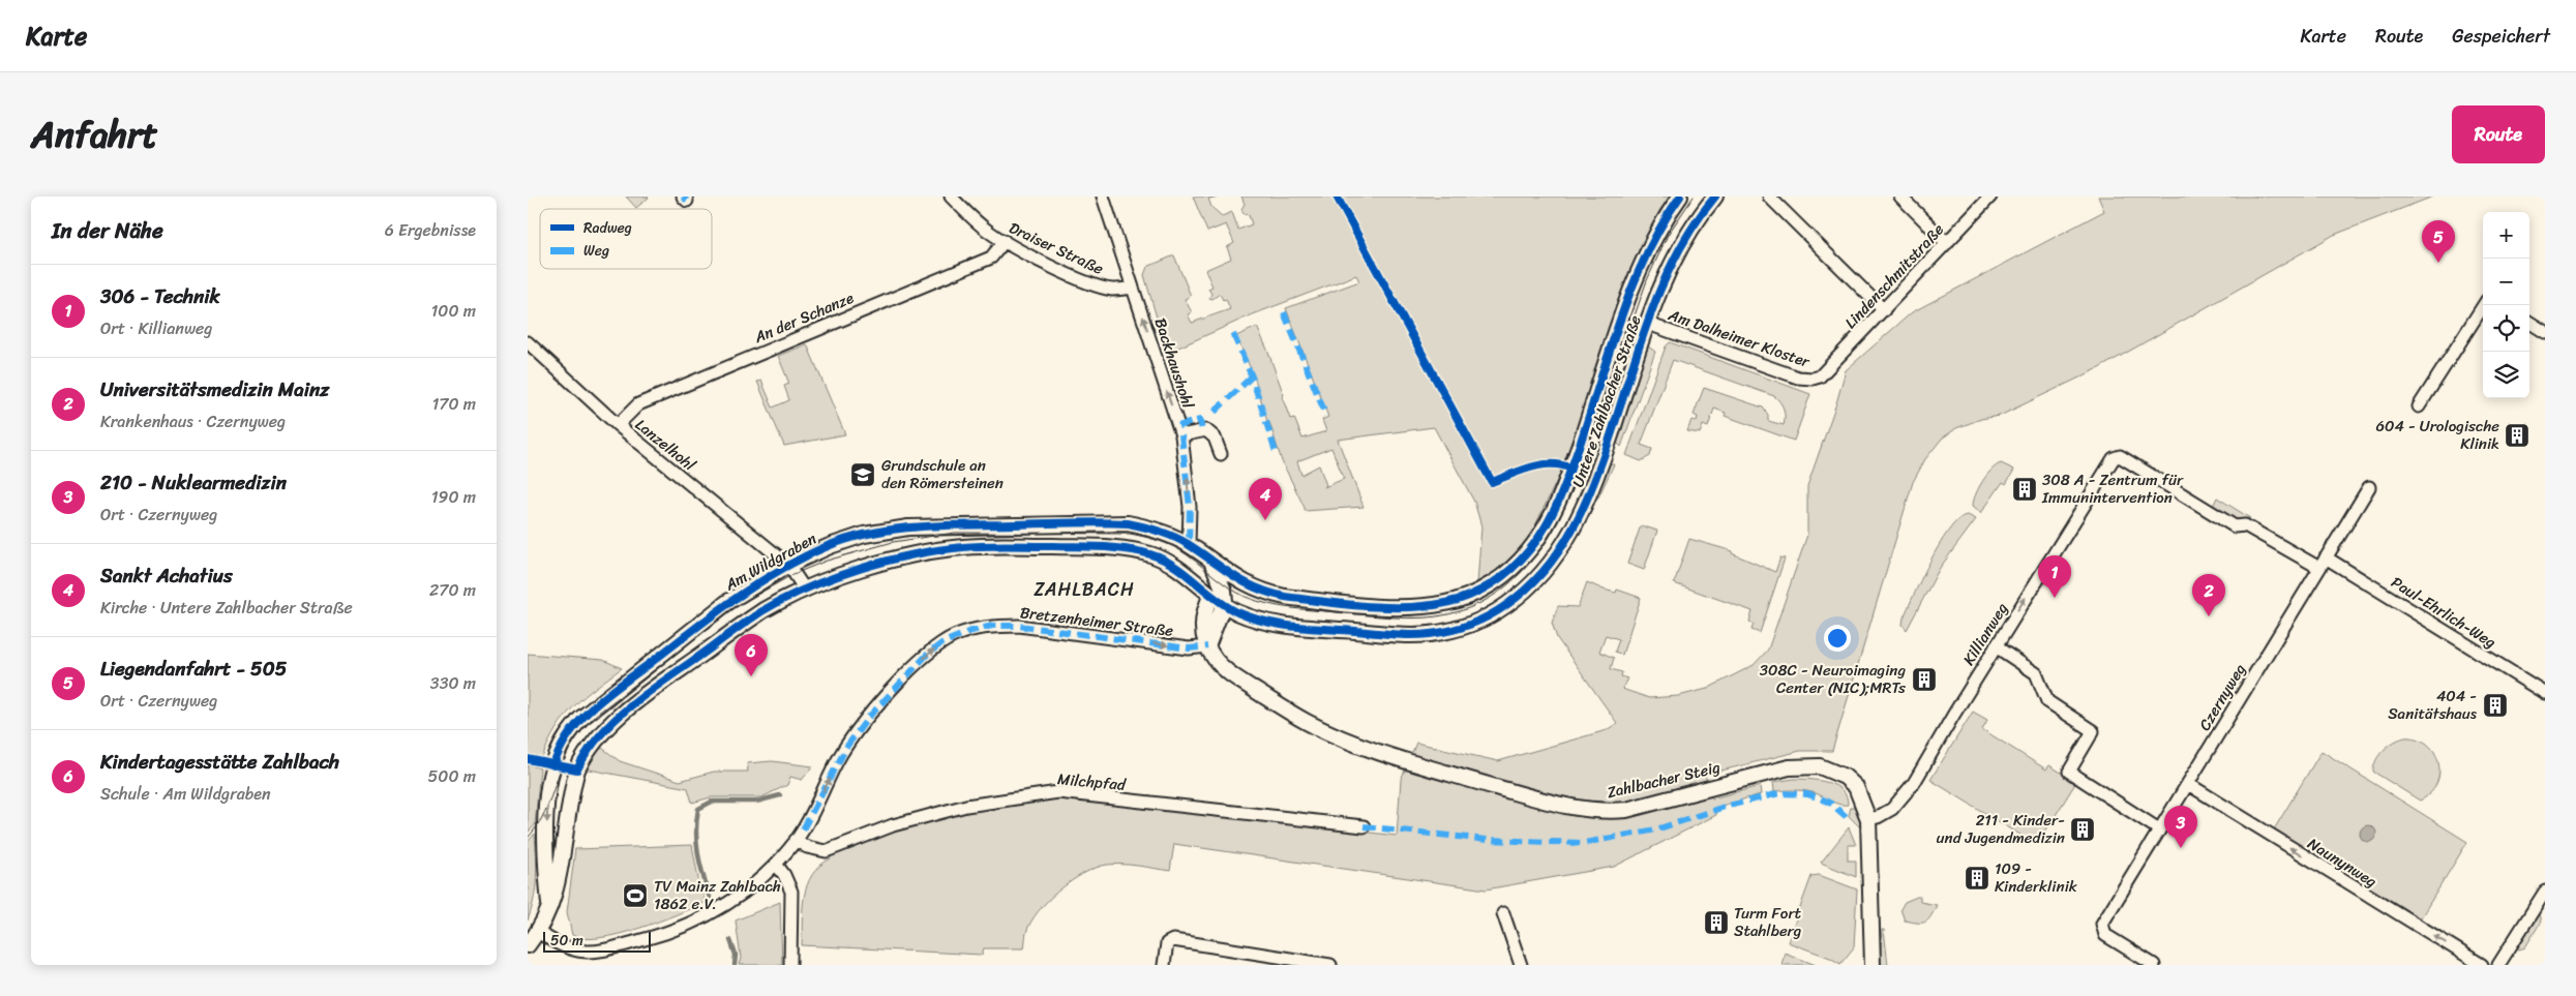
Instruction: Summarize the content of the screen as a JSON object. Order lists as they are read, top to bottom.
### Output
{
  "streets": {
    "street": [
      "Draiser Straße",
      "Lindenschmitstraße",
      "An der Schanze",
      "Am Dalheimer Kloster",
      "Backhaushohl",
      "Untere Zahlbacher Straße",
      "Lanzelhohl",
      "Am Wildgraben",
      "Paul-Ehrlich-Weg",
      "Bretzenheimer Straße",
      "Killianweg",
      "Czernyweg",
      "Zahlbacher Steig",
      "Milchpfad",
      "Naunynweg"
    ]
  },
  "crossings": [
    ["Draiser Straße", "An der Schanze"],
    ["Draiser Straße", "Backhaushohl"],
    ["Lindenschmitstraße", "Am Dalheimer Kloster"],
    ["An der Schanze", "Lanzelhohl"],
    ["Am Dalheimer Kloster", "Untere Zahlbacher Straße"],
    ["Backhaushohl", "Am Wildgraben"],
    ["Untere Zahlbacher Straße", "Am Wildgraben"],
    ["Lanzelhohl", "Am Wildgraben"],
    ["Paul-Ehrlich-Weg", "Czernyweg"],
    ["Bretzenheimer Straße", "Zahlbacher Steig"],
    ["Bretzenheimer Straße", "Milchpfad"],
    ["Killianweg", "Czernyweg"],
    ["Killianweg", "Zahlbacher Steig"],
    ["Czernyweg", "Naunynweg"]
  ],
  "one_way": ["Backhaushohl", "Naunynweg"],
  "districts": ["ZAHLBACH"],
  "places": {
    "building": [
      "604 - Urologische Klinik",
      "308 A - Zentrum für Immunintervention",
      "308C - Neuroimaging Center (NIC);MRTs",
      "404 - Sanitätshaus",
      "211 - Kinder- und Jugendmedizin",
      "109 - Kinderklinik",
      "Turm Fort Stahlberg"
    ],
    "school or university": ["Grundschule an den Römersteinen"],
    "sports": ["TV Mainz Zahlbach 1862 e.V."]
  },
  "legend": ["Radweg", "Weg"],
  "scale_bar": "50 m",
  "page": {
    "header": "Karte",
    "nav": ["Karte", "Route", "Gespeichert"],
    "title": "Anfahrt",
    "buttons": "Route",
    "heading": ["In der Nähe", "6 Ergebnisse"],
    "map_buttons": ["+", "−"],
    "pins": [
      "5",
      "4",
      "1",
      "2",
      "6",
      "3"
    ],
    "list": [
      {
        "mark": "1",
        "name": "306 - Technik",
        "note": "Ort · Killianweg",
        "value": "100 m"
      },
      {
        "mark": "2",
        "name": "Universitätsmedizin Mainz",
        "note": "Krankenhaus · Czernyweg",
        "value": "170 m"
      },
      {
        "mark": "3",
        "name": "210 - Nuklearmedizin",
        "note": "Ort · Czernyweg",
        "value": "190 m"
      },
      {
        "mark": "4",
        "name": "Sankt Achatius",
        "note": "Kirche · Untere Zahlbacher Straße",
        "value": "270 m"
      },
      {
        "mark": "5",
        "name": "Liegendanfahrt - 505",
        "note": "Ort · Czernyweg",
        "value": "330 m"
      },
      {
        "mark": "6",
        "name": "Kindertagesstätte Zahlbach",
        "note": "Schule · Am Wildgraben",
        "value": "500 m"
      }
    ],
    "scale": "50 m"
  }
}
